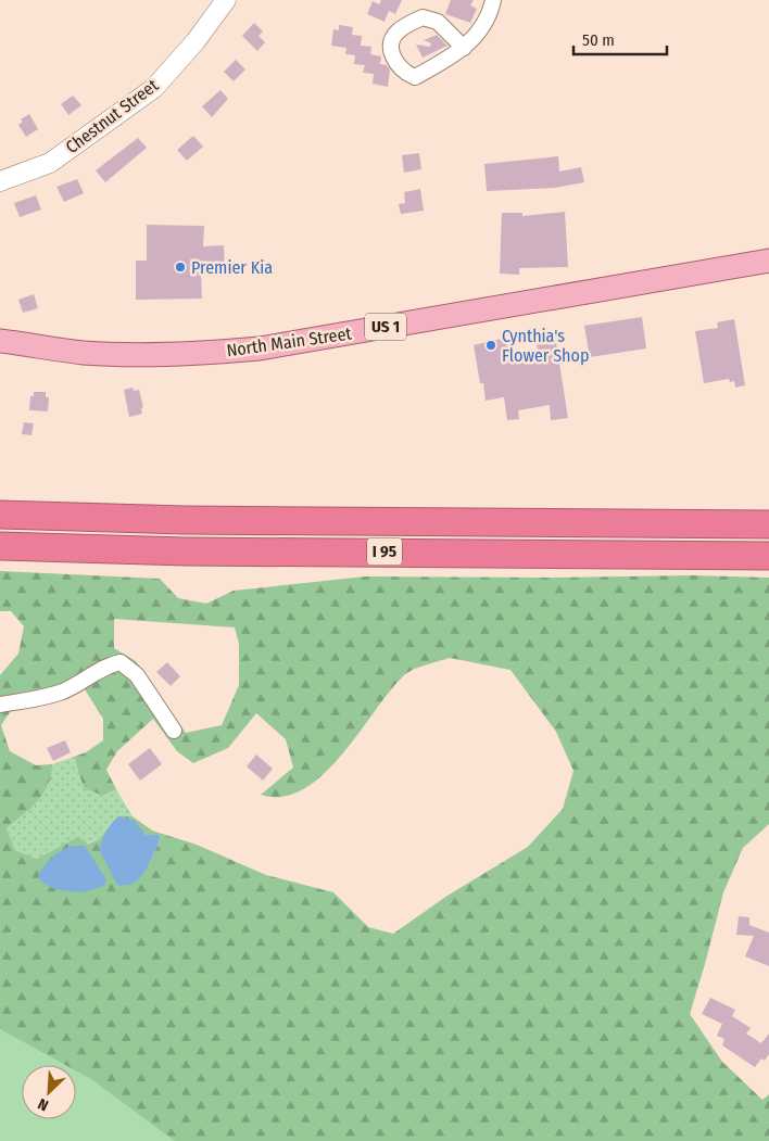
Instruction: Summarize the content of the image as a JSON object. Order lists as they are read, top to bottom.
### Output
{
  "streets": {
    "highway": ["I 95"],
    "main road": ["US 1", "North Main Street"],
    "street": ["Chestnut Street"]
  },
  "places": ["Premier Kia", "Cynthia's Flower Shop"],
  "scale_bar": "50 m",
  "north": "bottom left"
}
